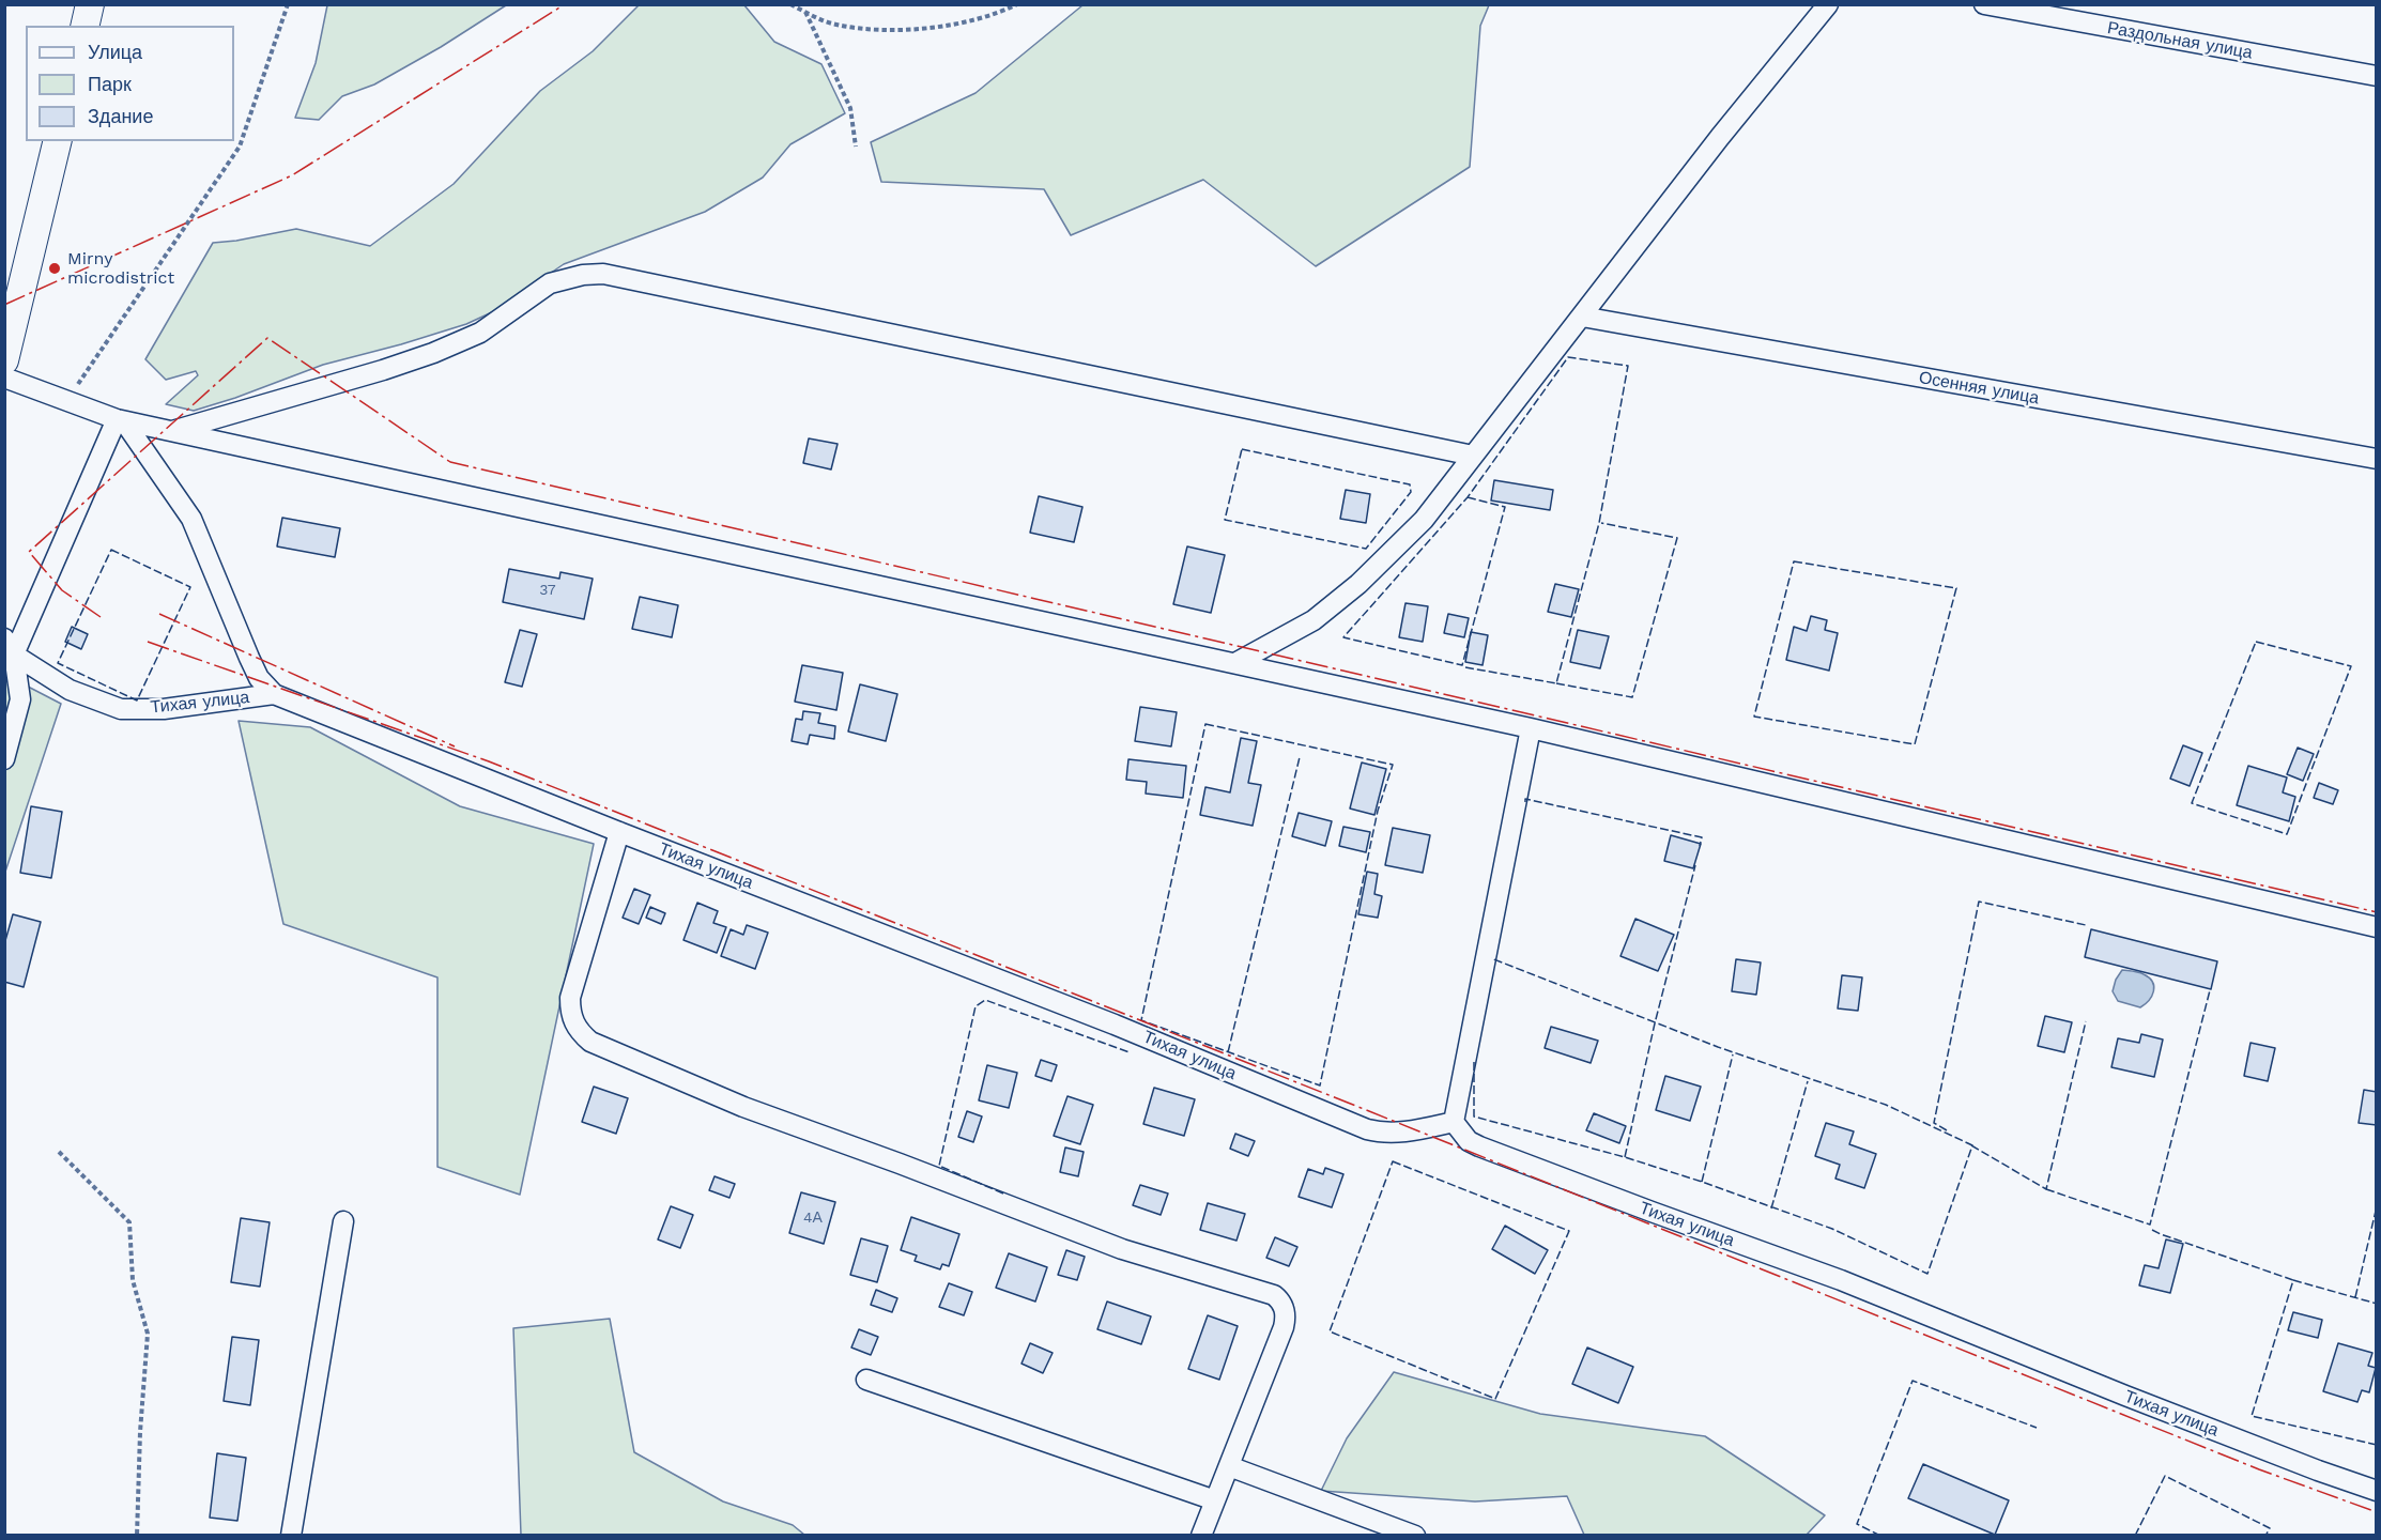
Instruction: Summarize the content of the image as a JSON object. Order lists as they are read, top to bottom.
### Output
{
  "streets": {
    "street": ["Раздольная улица", "Осенняя улица", "Тихая улица"]
  },
  "places": ["Mirny microdistrict"],
  "house_numbers": ["37", "4А"],
  "legend": ["Улица", "Парк", "Здание"]
}
